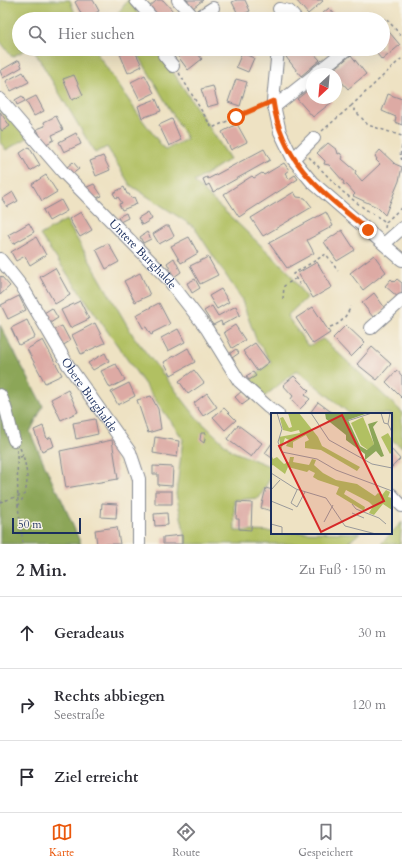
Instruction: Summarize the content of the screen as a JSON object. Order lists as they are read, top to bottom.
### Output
{
  "streets": {
    "street": ["Untere Burghalde", "Obere Burghalde"]
  },
  "scale_bar": "50 m",
  "north": "bottom left",
  "page": {
    "search": "Hier suchen",
    "scale": "50 m",
    "heading": ["2 Min.", "Zu Fuß · 150 m"],
    "list": [
      ["Geradeaus", "30 m"],
      ["Rechts abbiegen", "Seestraße", "120 m"],
      "Ziel erreicht"
    ],
    "nav": ["Karte", "Route", "Gespeichert"]
  }
}
